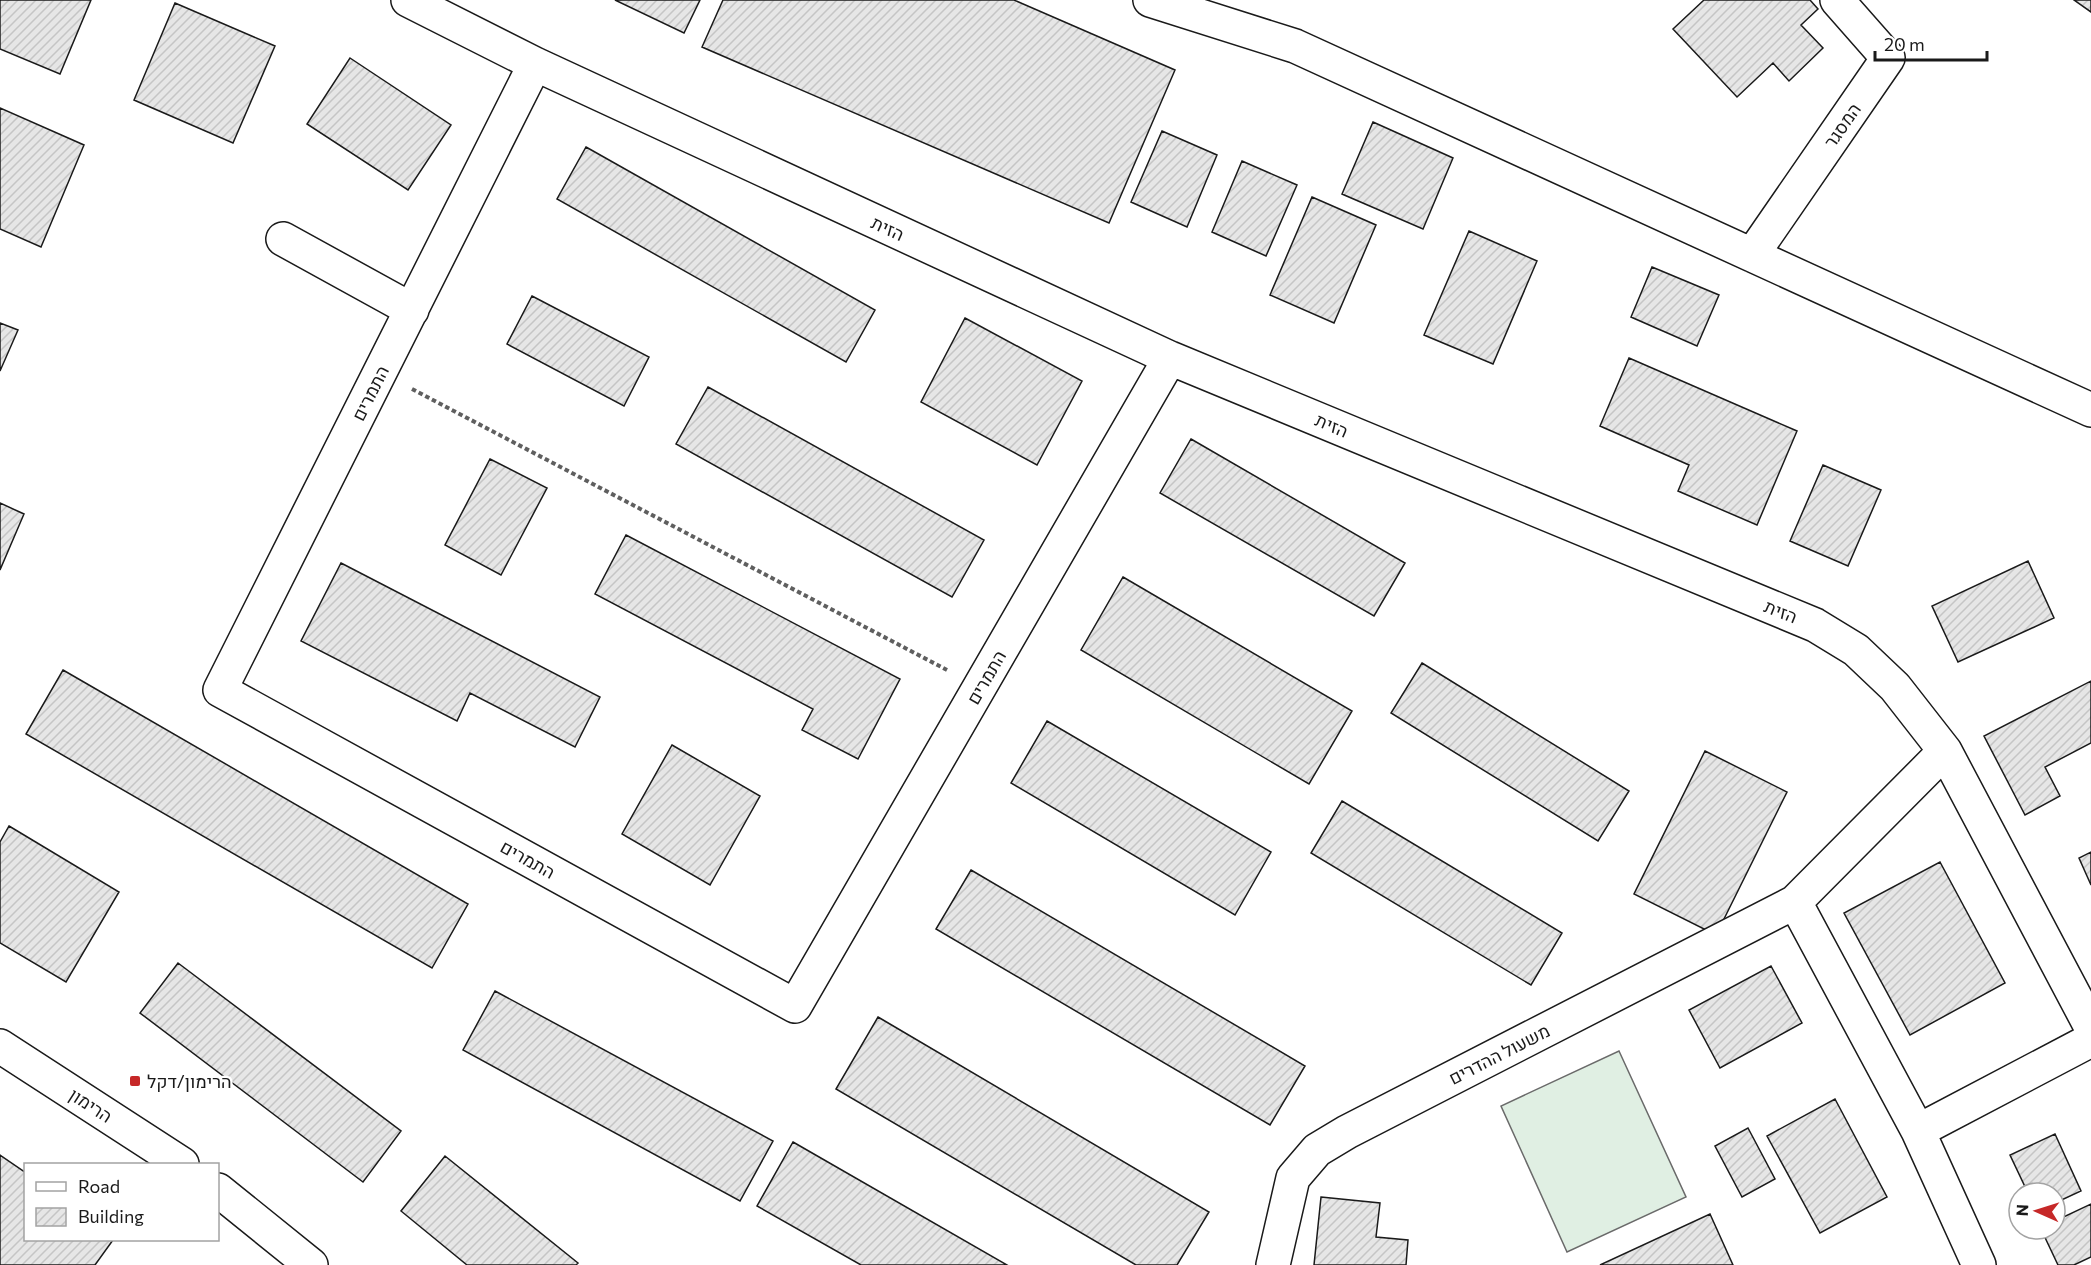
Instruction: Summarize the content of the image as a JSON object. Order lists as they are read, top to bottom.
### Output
{
  "streets": {
    "street": [
      "המסגר",
      "הזית",
      "התמרים",
      "משעול ההדרים",
      "הרימון"
    ]
  },
  "crossings": [
    ["הזית", "התמרים"],
    ["הזית", "משעול ההדרים"]
  ],
  "places": {
    "transit": ["הרימון/דקל"]
  },
  "legend": ["Road", "Building"],
  "scale_bar": "20 m",
  "north": "left"
}
